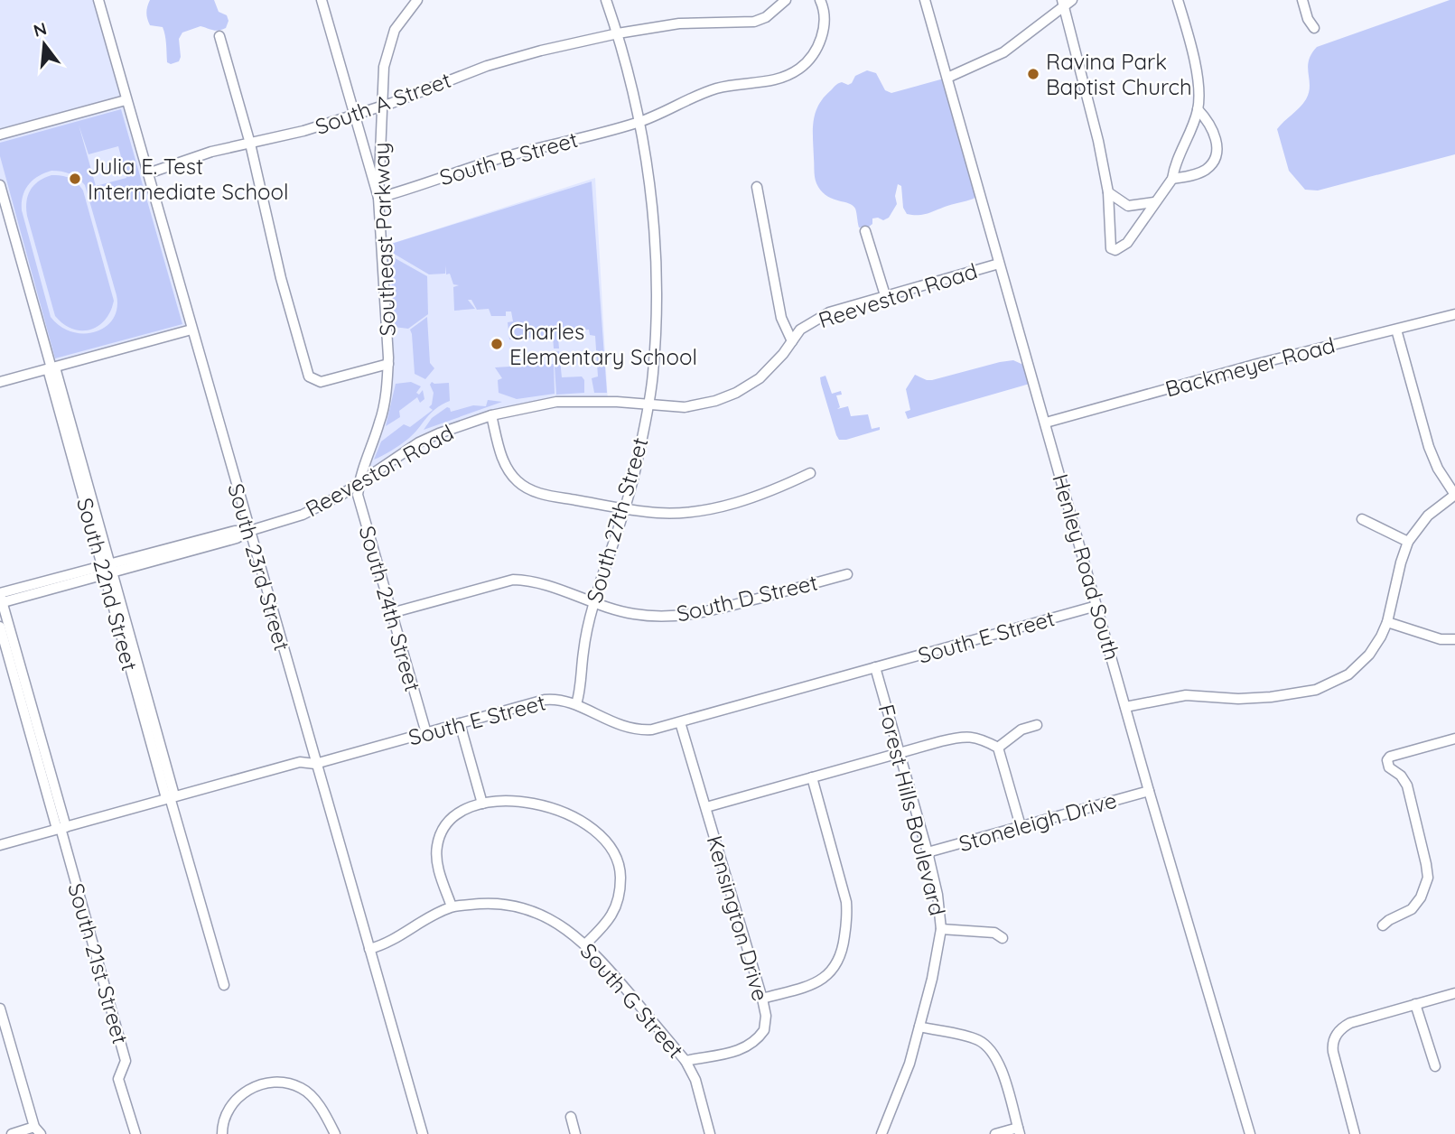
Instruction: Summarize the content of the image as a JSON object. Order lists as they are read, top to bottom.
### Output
{
  "streets": {
    "street": [
      "South A Street",
      "South B Street",
      "Southeast Parkway",
      "Reeveston Road",
      "Backmeyer Road",
      "South 27th Street",
      "South 23rd Street",
      "Henley Road South",
      "South 22nd Street",
      "South D Street",
      "South 24th Street",
      "South E Street",
      "Forest Hills Boulevard",
      "Stoneleigh Drive",
      "Kensington Drive",
      "South 21st Street",
      "South G Street"
    ]
  },
  "crossings": [
    ["South A Street", "Southeast Parkway"],
    ["South A Street", "South 27th Street"],
    ["South A Street", "South 23rd Street"],
    ["South B Street", "Southeast Parkway"],
    ["South B Street", "South 27th Street"],
    ["Southeast Parkway", "Reeveston Road"],
    ["Southeast Parkway", "South 24th Street"],
    ["Reeveston Road", "South 27th Street"],
    ["Reeveston Road", "South 23rd Street"],
    ["Reeveston Road", "Henley Road South"],
    ["Reeveston Road", "South 22nd Street"],
    ["Reeveston Road", "South 24th Street"],
    ["Reeveston Road", "South 21st Street"],
    ["Backmeyer Road", "Henley Road South"],
    ["South 27th Street", "South D Street"],
    ["South 27th Street", "South E Street"],
    ["South 23rd Street", "South E Street"],
    ["South 23rd Street", "South G Street"],
    ["Henley Road South", "South E Street"],
    ["Henley Road South", "Stoneleigh Drive"],
    ["South 22nd Street", "South E Street"],
    ["South D Street", "South 24th Street"],
    ["South 24th Street", "South E Street"],
    ["South E Street", "Forest Hills Boulevard"],
    ["South E Street", "Kensington Drive"],
    ["South E Street", "South 21st Street"],
    ["Forest Hills Boulevard", "Stoneleigh Drive"],
    ["Kensington Drive", "South G Street"]
  ],
  "places": ["Ravina Park Baptist Church", "Julia E. Test Intermediate School", "Charles Elementary School"],
  "north": "top"
}
